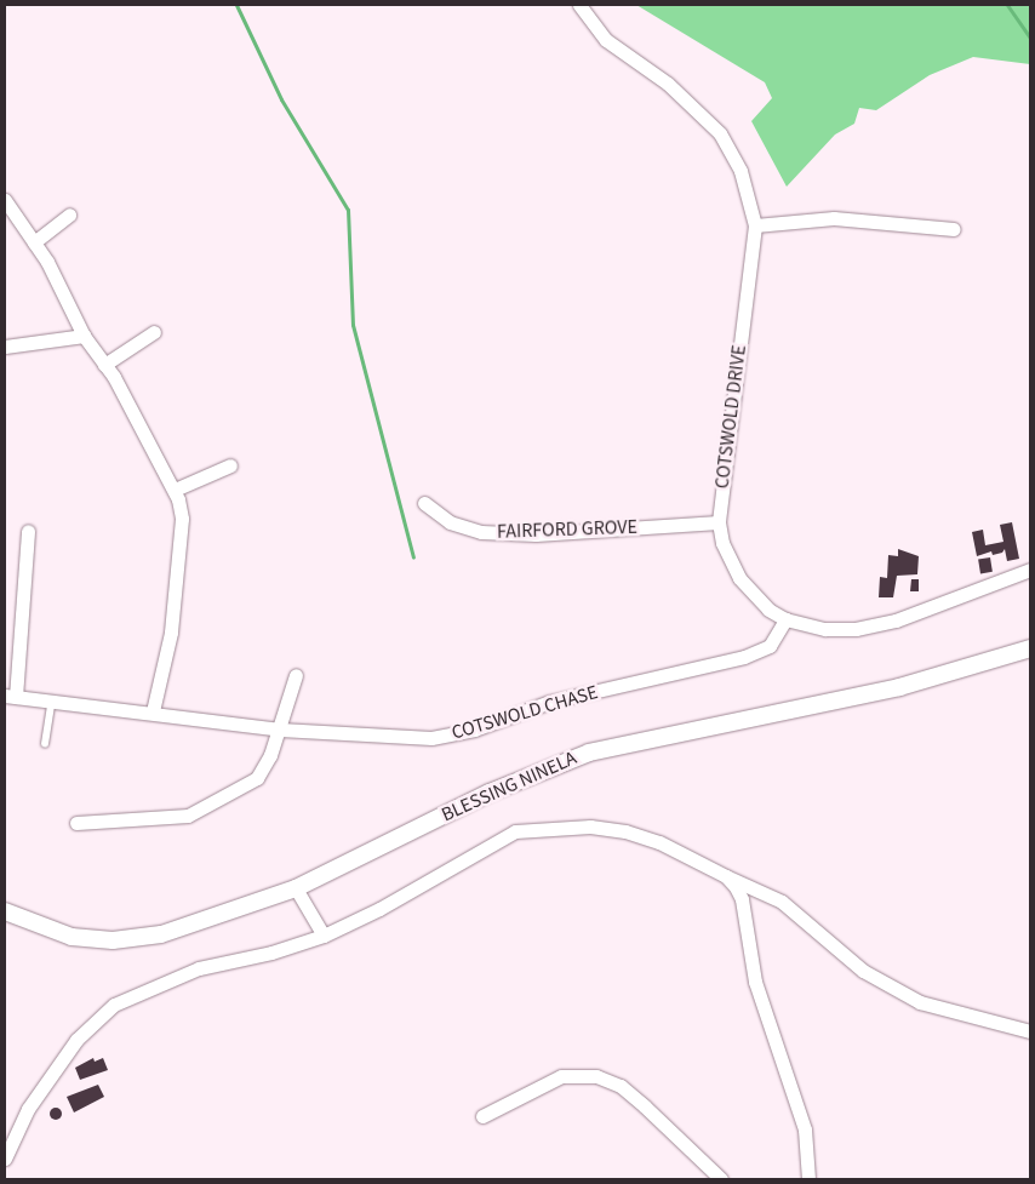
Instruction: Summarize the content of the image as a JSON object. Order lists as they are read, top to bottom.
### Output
{
  "streets": {
    "street": [
      "COTSWOLD DRIVE",
      "FAIRFORD GROVE",
      "COTSWOLD CHASE",
      "BLESSING NINELA"
    ]
  },
  "crossings": [
    ["COTSWOLD DRIVE", "FAIRFORD GROVE"],
    ["COTSWOLD DRIVE", "COTSWOLD CHASE"]
  ]
}
